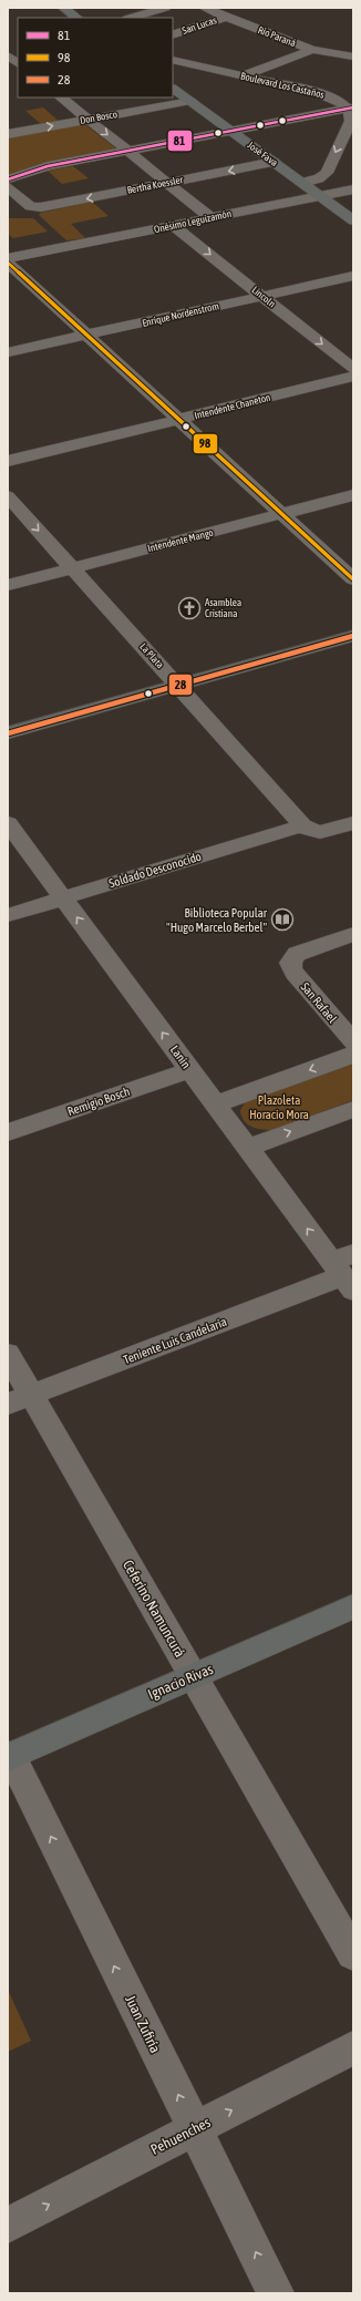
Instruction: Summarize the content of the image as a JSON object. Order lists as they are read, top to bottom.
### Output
{
  "streets": {
    "main road": ["José Fava", "Ignacio Rivas"],
    "street": [
      "San Lucas",
      "Río Paraná",
      "Boulevard Los Castaños",
      "Don Bosco",
      "Bertha Koessler",
      "Onésimo Leguizamón",
      "Lincoln",
      "Enrique Nordenstrom",
      "Intendente Chaneton",
      "Intendente Mango",
      "La Plata",
      "Soldado Desconocido",
      "San Rafael",
      "Lanín",
      "Remigio Bosch",
      "Teniente Luis Candelaria",
      "Ceferino Namuncurá",
      "Juan Zufiría",
      "Pehuenches"
    ]
  },
  "crossings": [
    ["San Lucas", "Río Paraná"],
    ["Don Bosco", "José Fava"],
    ["José Fava", "Bertha Koessler"],
    ["José Fava", "Onésimo Leguizamón"],
    ["Onésimo Leguizamón", "Lincoln"],
    ["Lincoln", "Enrique Nordenstrom"],
    ["Intendente Mango", "La Plata"],
    ["La Plata", "Soldado Desconocido"],
    ["Soldado Desconocido", "Lanín"],
    ["Lanín", "Remigio Bosch"],
    ["Lanín", "Teniente Luis Candelaria"],
    ["Teniente Luis Candelaria", "Ceferino Namuncurá"],
    ["Ceferino Namuncurá", "Ignacio Rivas"],
    ["Ignacio Rivas", "Juan Zufiría"],
    ["Juan Zufiría", "Pehuenches"]
  ],
  "one_way": ["Lanín", "Juan Zufiría", "Pehuenches"],
  "parks": ["Plazoleta Horacio Mora"],
  "places": {
    "church": ["Asamblea Cristiana"],
    "library": ["Biblioteca Popular \"Hugo Marcelo Berbel\""]
  },
  "lines": ["transit line 81", "transit line 98", "transit line 28"],
  "legend": ["81", "98", "28"]
}
